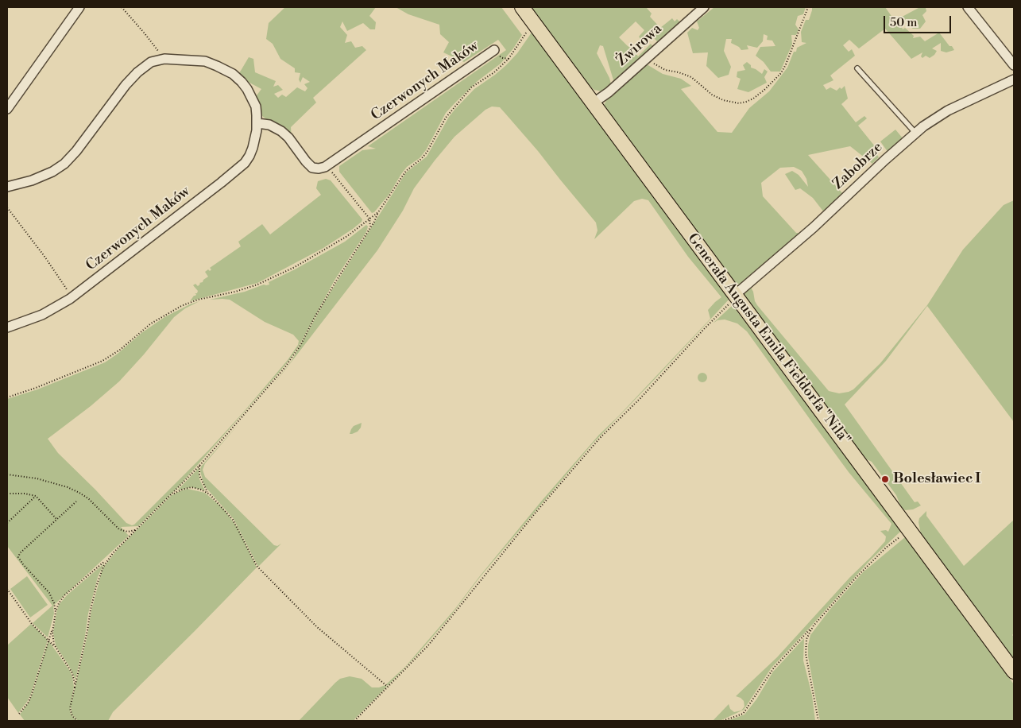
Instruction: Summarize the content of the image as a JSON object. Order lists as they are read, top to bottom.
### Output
{
  "streets": {
    "main road": ["Generała Augusta Emila Fieldorfa \"Nila\""],
    "street": ["Żwirowa", "Czerwonych Maków", "Zabobrze"]
  },
  "crossings": [
    ["Żwirowa", "Generała Augusta Emila Fieldorfa \"Nila\""],
    ["Zabobrze", "Generała Augusta Emila Fieldorfa \"Nila\""]
  ],
  "places": ["Bolesławiec I"],
  "scale_bar": "50 m"
}
